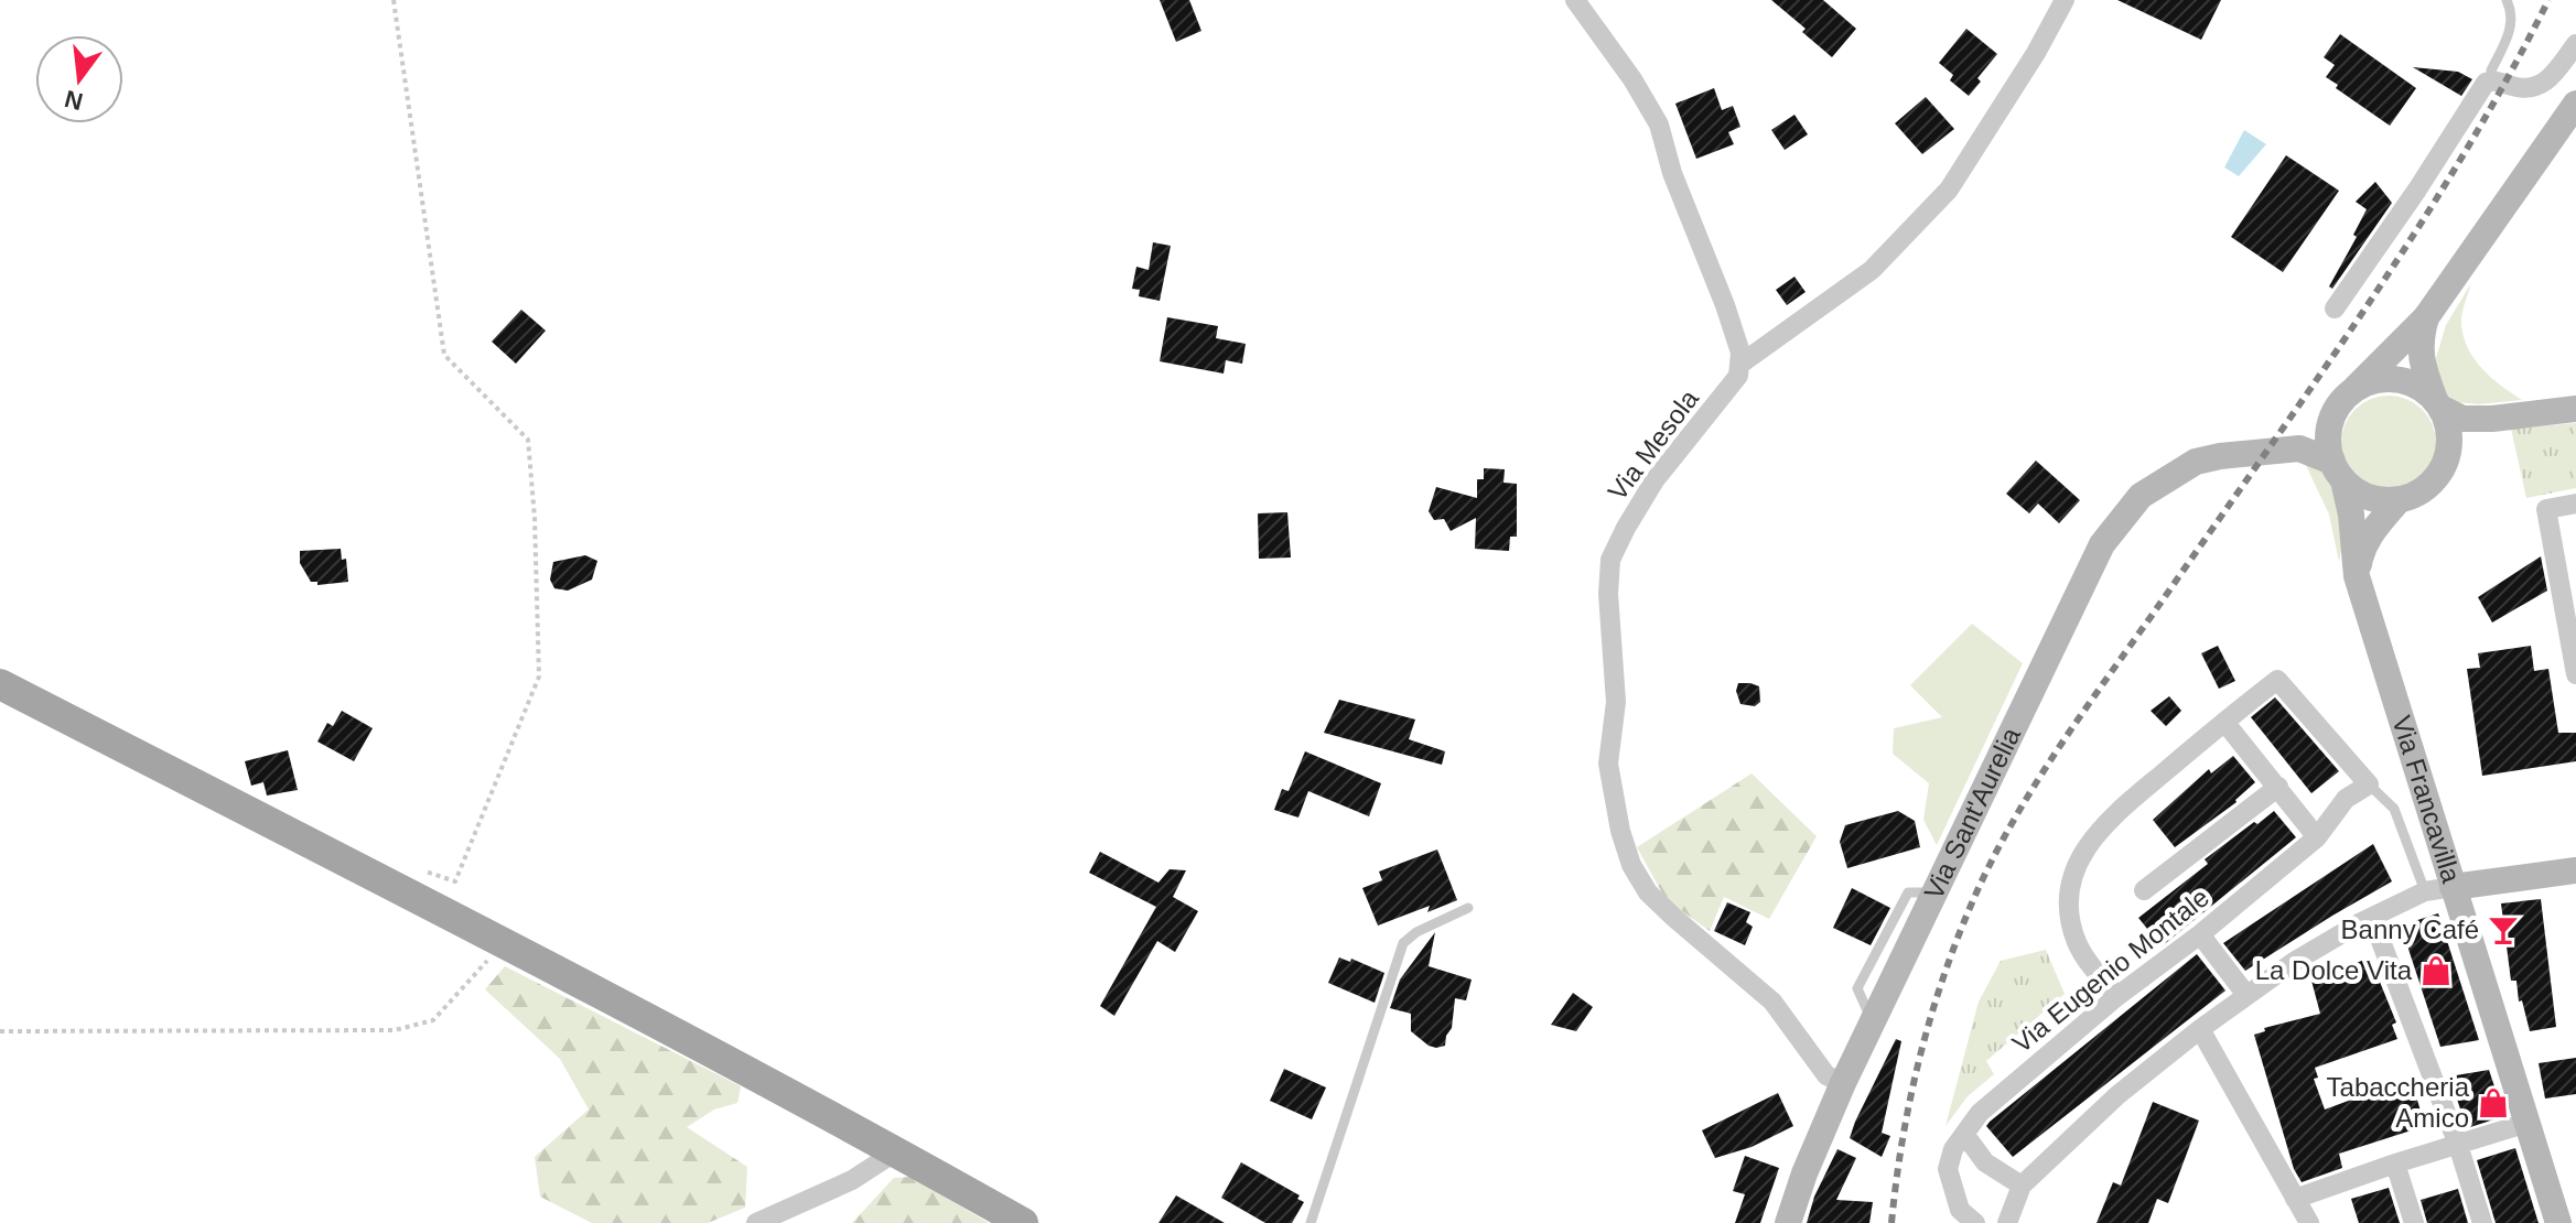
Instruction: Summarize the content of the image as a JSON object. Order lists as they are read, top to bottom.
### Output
{
  "streets": {
    "main road": ["Via Francavilla", "Via Sant'Aurelia"],
    "street": ["Via Mesola", "Via Eugenio Montale"]
  },
  "crossings": [
    ["Via Mesola", "Via Sant'Aurelia"]
  ],
  "places": {
    "bar": ["Banny Café"],
    "shop": ["La Dolce Vita", "Tabaccheria Amico"]
  },
  "north": "bottom"
}
